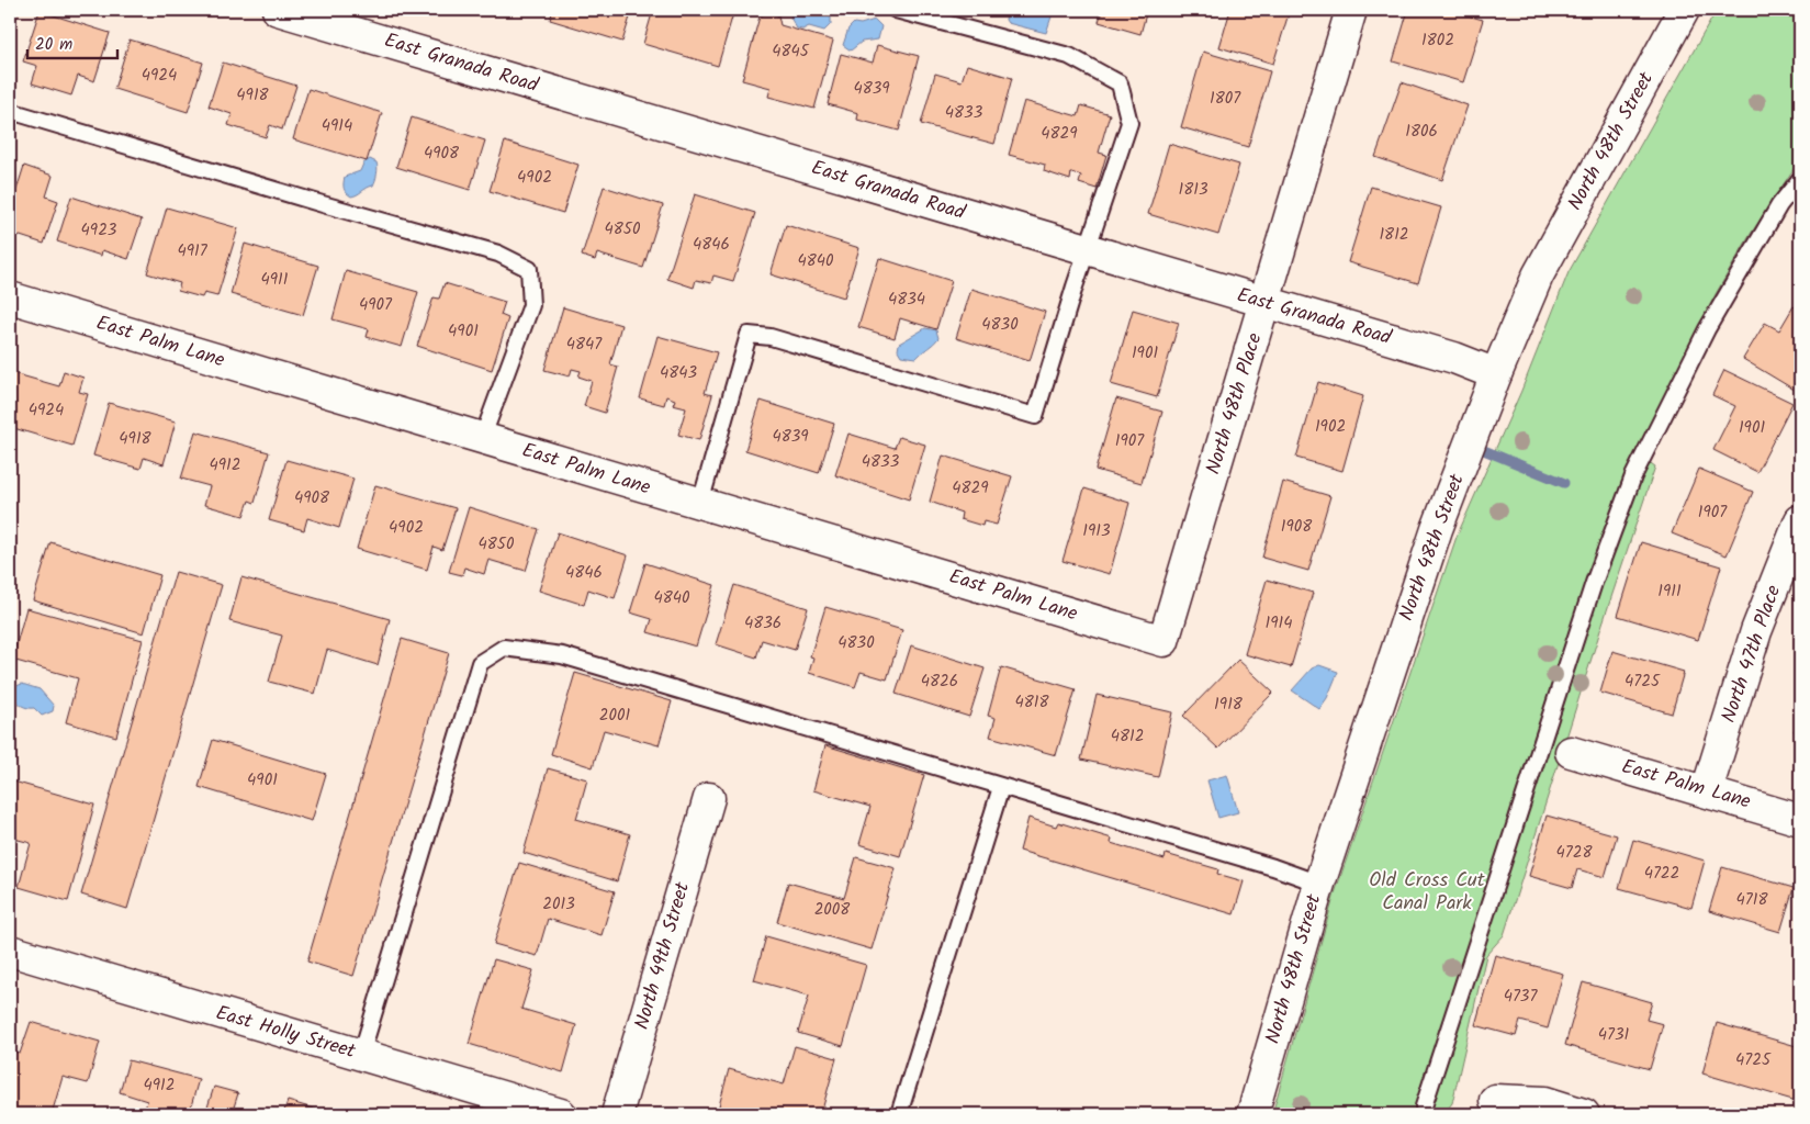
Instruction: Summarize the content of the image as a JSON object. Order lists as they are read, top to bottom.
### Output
{
  "streets": {
    "street": [
      "East Granada Road",
      "North 48th Street",
      "East Palm Lane",
      "North 48th Place",
      "North 47th Place",
      "North 49th Street",
      "East Holly Street"
    ]
  },
  "crossings": [
    ["East Granada Road", "North 48th Street"],
    ["East Granada Road", "North 48th Place"],
    ["East Palm Lane", "North 48th Place"],
    ["East Palm Lane", "North 47th Place"]
  ],
  "parks": ["Old Cross Cut Canal Park"],
  "house_numbers": [
    "1802",
    "4845",
    "4924",
    "4839",
    "4918",
    "1807",
    "4833",
    "4914",
    "1806",
    "4829",
    "4908",
    "4902",
    "1813",
    "4850",
    "4923",
    "1812",
    "4846",
    "4917",
    "4840",
    "4911",
    "4834",
    "4907",
    "4830",
    "4901",
    "4847",
    "1901",
    "4843",
    "4924",
    "1902",
    "1901",
    "4839",
    "4918",
    "1907",
    "4833",
    "4912",
    "4829",
    "4908",
    "1907",
    "1908",
    "4902",
    "1913",
    "4850",
    "4846",
    "1911",
    "4840",
    "4836",
    "1914",
    "4830",
    "4826",
    "4725",
    "4818",
    "1918",
    "2001",
    "4812",
    "4901",
    "4728",
    "4722",
    "4718",
    "2013",
    "2008",
    "4737",
    "4731",
    "4725",
    "4912"
  ],
  "scale_bar": "20 m"
}
